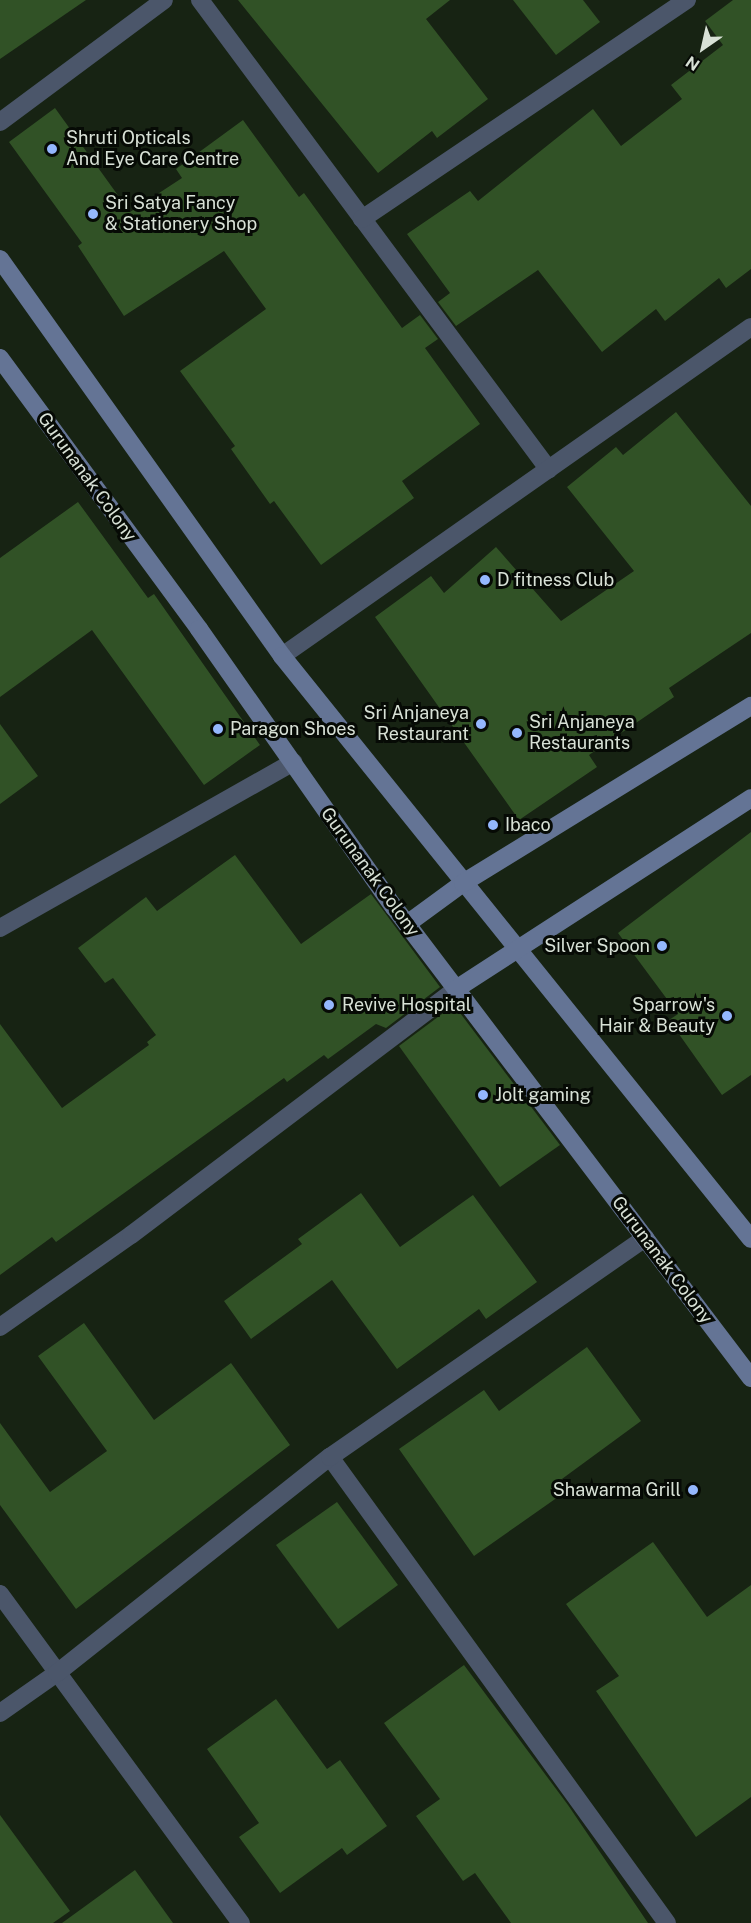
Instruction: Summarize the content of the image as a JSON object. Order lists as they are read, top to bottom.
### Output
{
  "streets": {
    "street": ["Gurunanak Colony"]
  },
  "places": [
    "Shruti Opticals And Eye Care Centre",
    "Sri Satya Fancy & Stationery Shop",
    "D fitness Club",
    "Sri Anjaneya Restaurant",
    "Paragon Shoes",
    "Sri Anjaneya Restaurants",
    "Ibaco",
    "Silver Spoon",
    "Revive Hospital",
    "Sparrow's Hair & Beauty",
    "Jolt gaming",
    "Shawarma Grill"
  ],
  "north": "bottom left"
}
